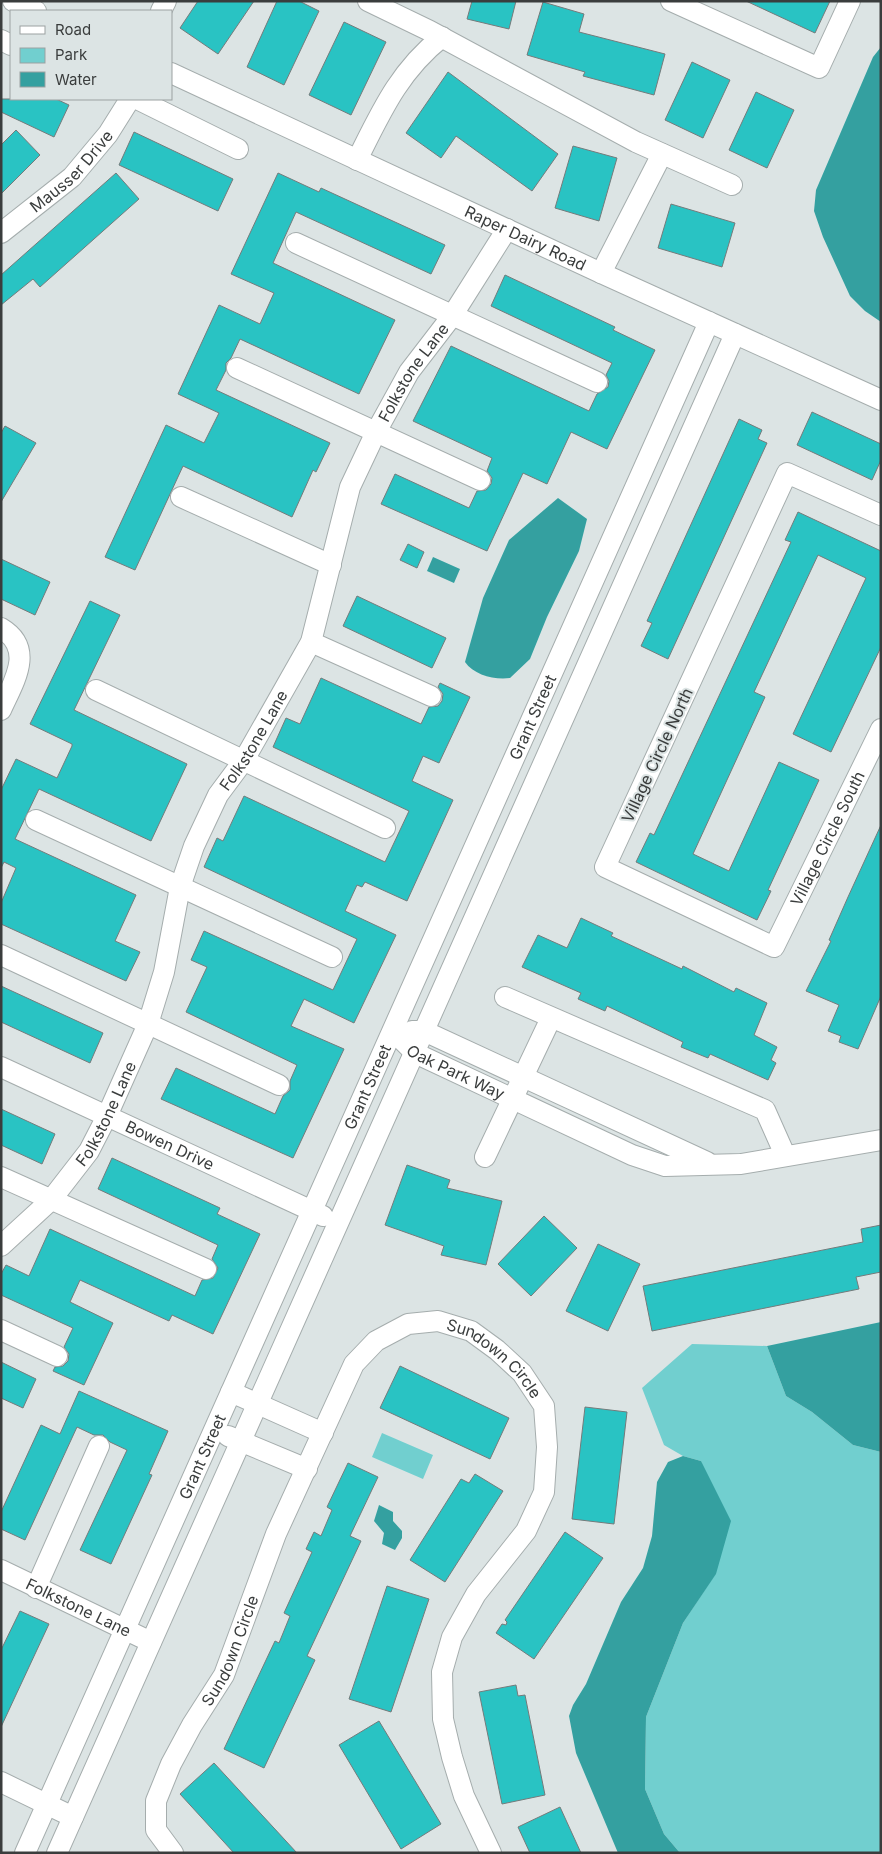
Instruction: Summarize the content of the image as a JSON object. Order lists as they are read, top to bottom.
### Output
{
  "streets": {
    "street": [
      "Mausser Drive",
      "Raper Dairy Road",
      "Folkstone Lane",
      "Grant Street",
      "Village Circle North",
      "Village Circle South",
      "Oak Park Way",
      "Bowen Drive",
      "Sundown Circle"
    ]
  },
  "crossings": [
    ["Raper Dairy Road", "Folkstone Lane"],
    ["Raper Dairy Road", "Grant Street"],
    ["Folkstone Lane", "Grant Street"],
    ["Folkstone Lane", "Bowen Drive"],
    ["Grant Street", "Oak Park Way"],
    ["Grant Street", "Bowen Drive"],
    ["Village Circle North", "Village Circle South"]
  ],
  "legend": ["Road", "Park", "Water"]
}
